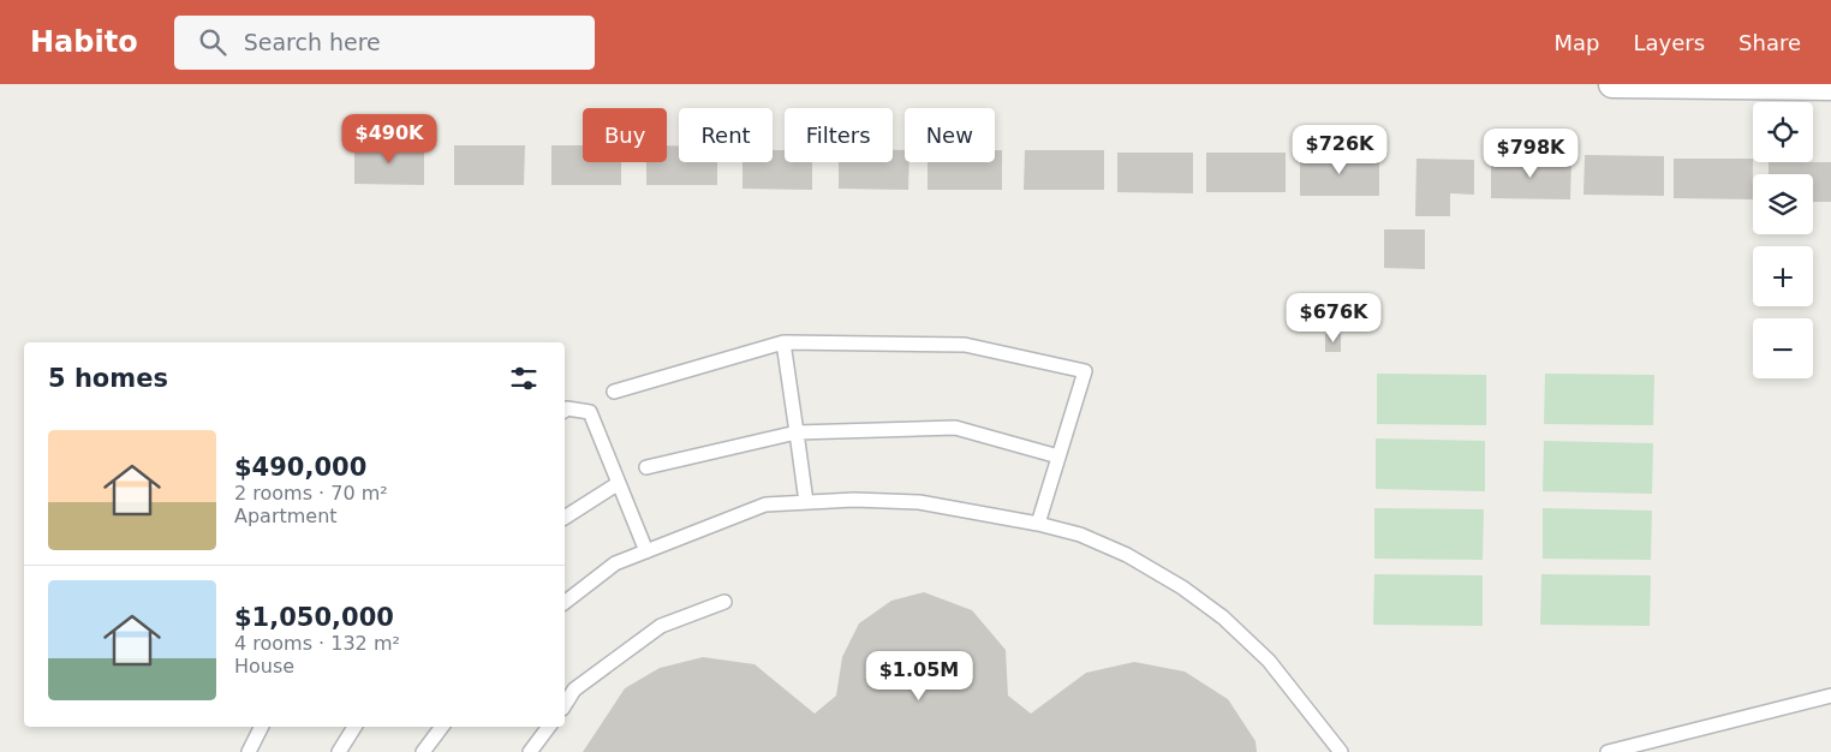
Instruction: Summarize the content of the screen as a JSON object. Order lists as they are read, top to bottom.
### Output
{
  "page": {
    "header": "Habito",
    "search": "Search here",
    "nav": ["Map", "Layers", "Share"],
    "map_buttons": ["+", "−"],
    "chip": [
      "Buy",
      "Rent",
      "Filters",
      "New"
    ],
    "price": [
      "$490K",
      "$726K",
      "$798K",
      "$676K",
      "$1.05M"
    ],
    "heading": "5 homes",
    "list": [
      {
        "name": "$490,000",
        "note": "2 rooms · 70 m² · Apartment"
      },
      {
        "name": "$1,050,000",
        "note": "4 rooms · 132 m² · House"
      }
    ]
  }
}
